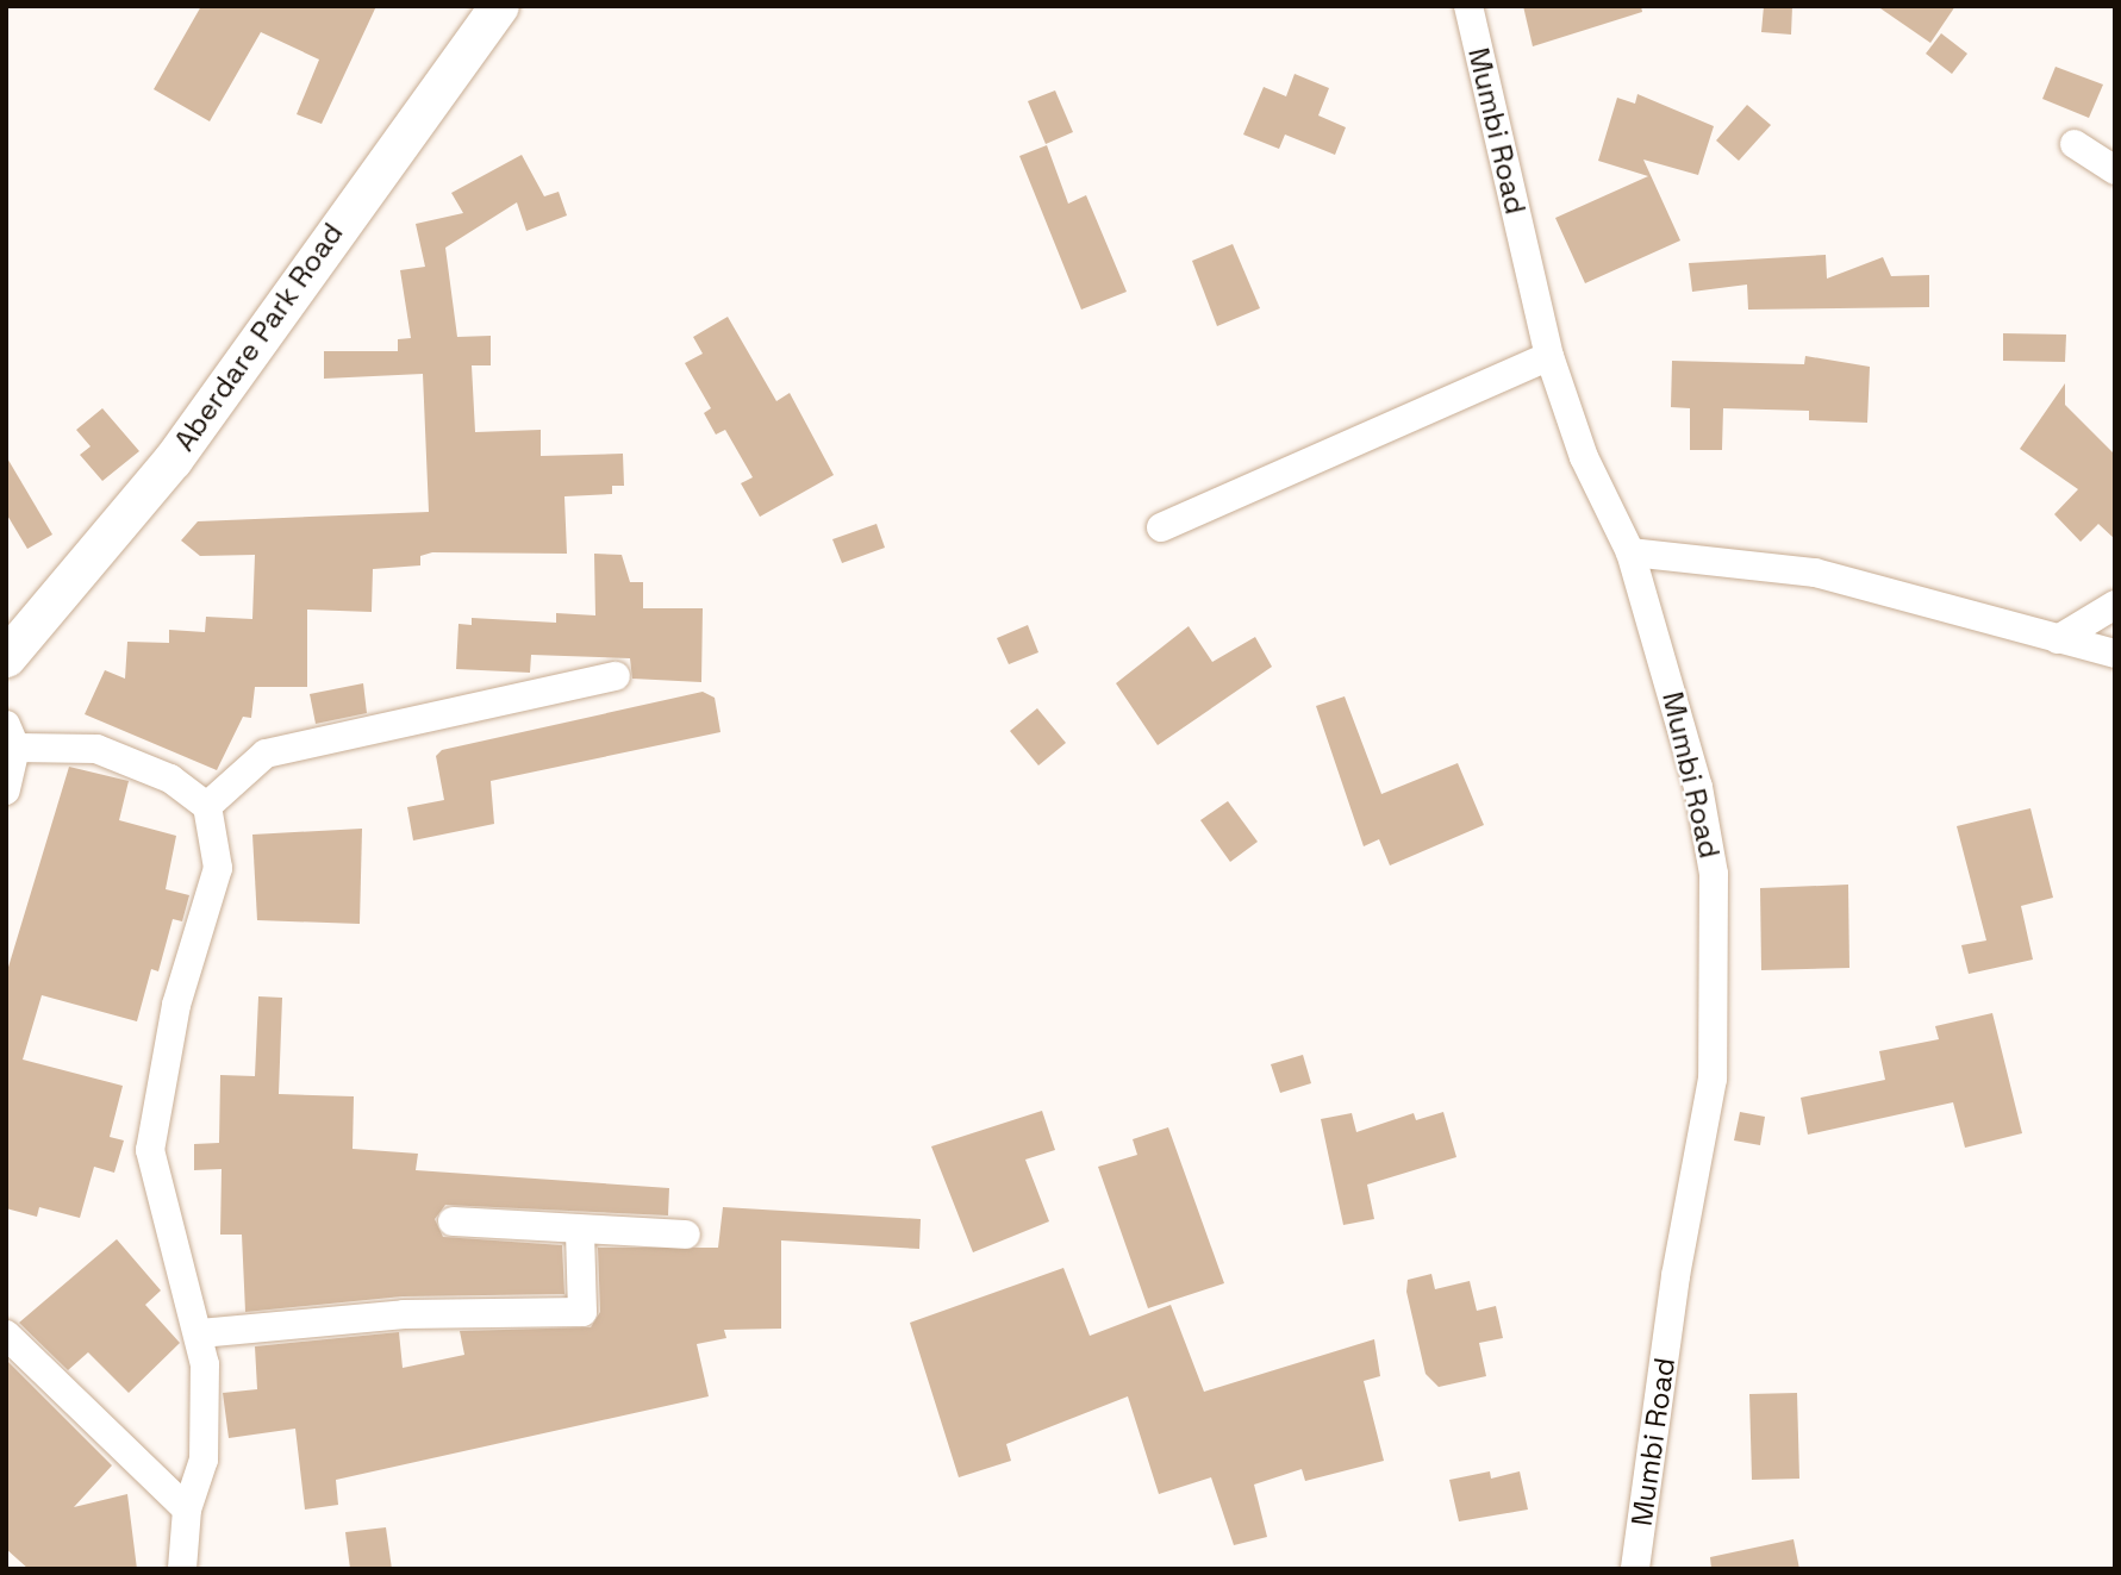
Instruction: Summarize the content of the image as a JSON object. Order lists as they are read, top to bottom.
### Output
{
  "streets": {
    "street": ["Mumbi Road", "Aberdare Park Road"]
  }
}
